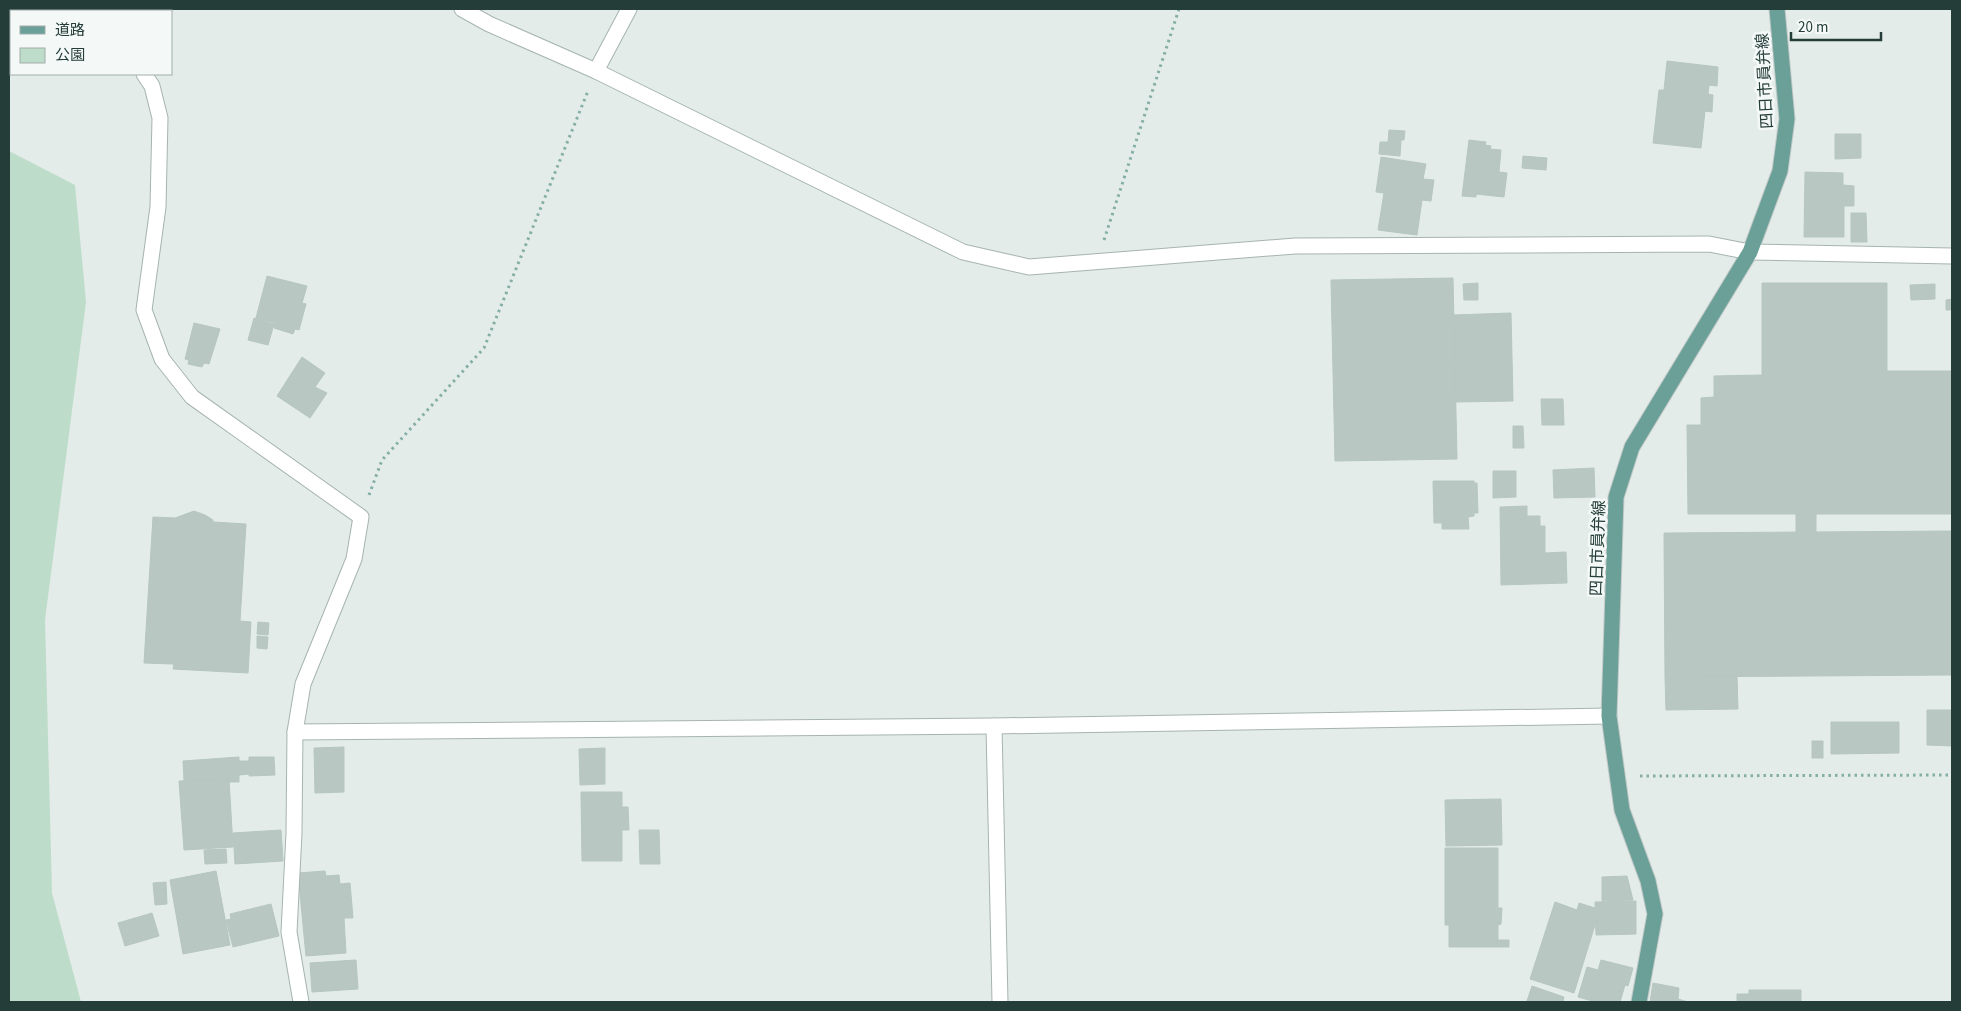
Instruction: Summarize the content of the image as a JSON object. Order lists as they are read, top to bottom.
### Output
{
  "streets": {
    "main road": ["四日市員弁線"]
  },
  "legend": ["道路", "公園"],
  "scale_bar": "20 m"
}
